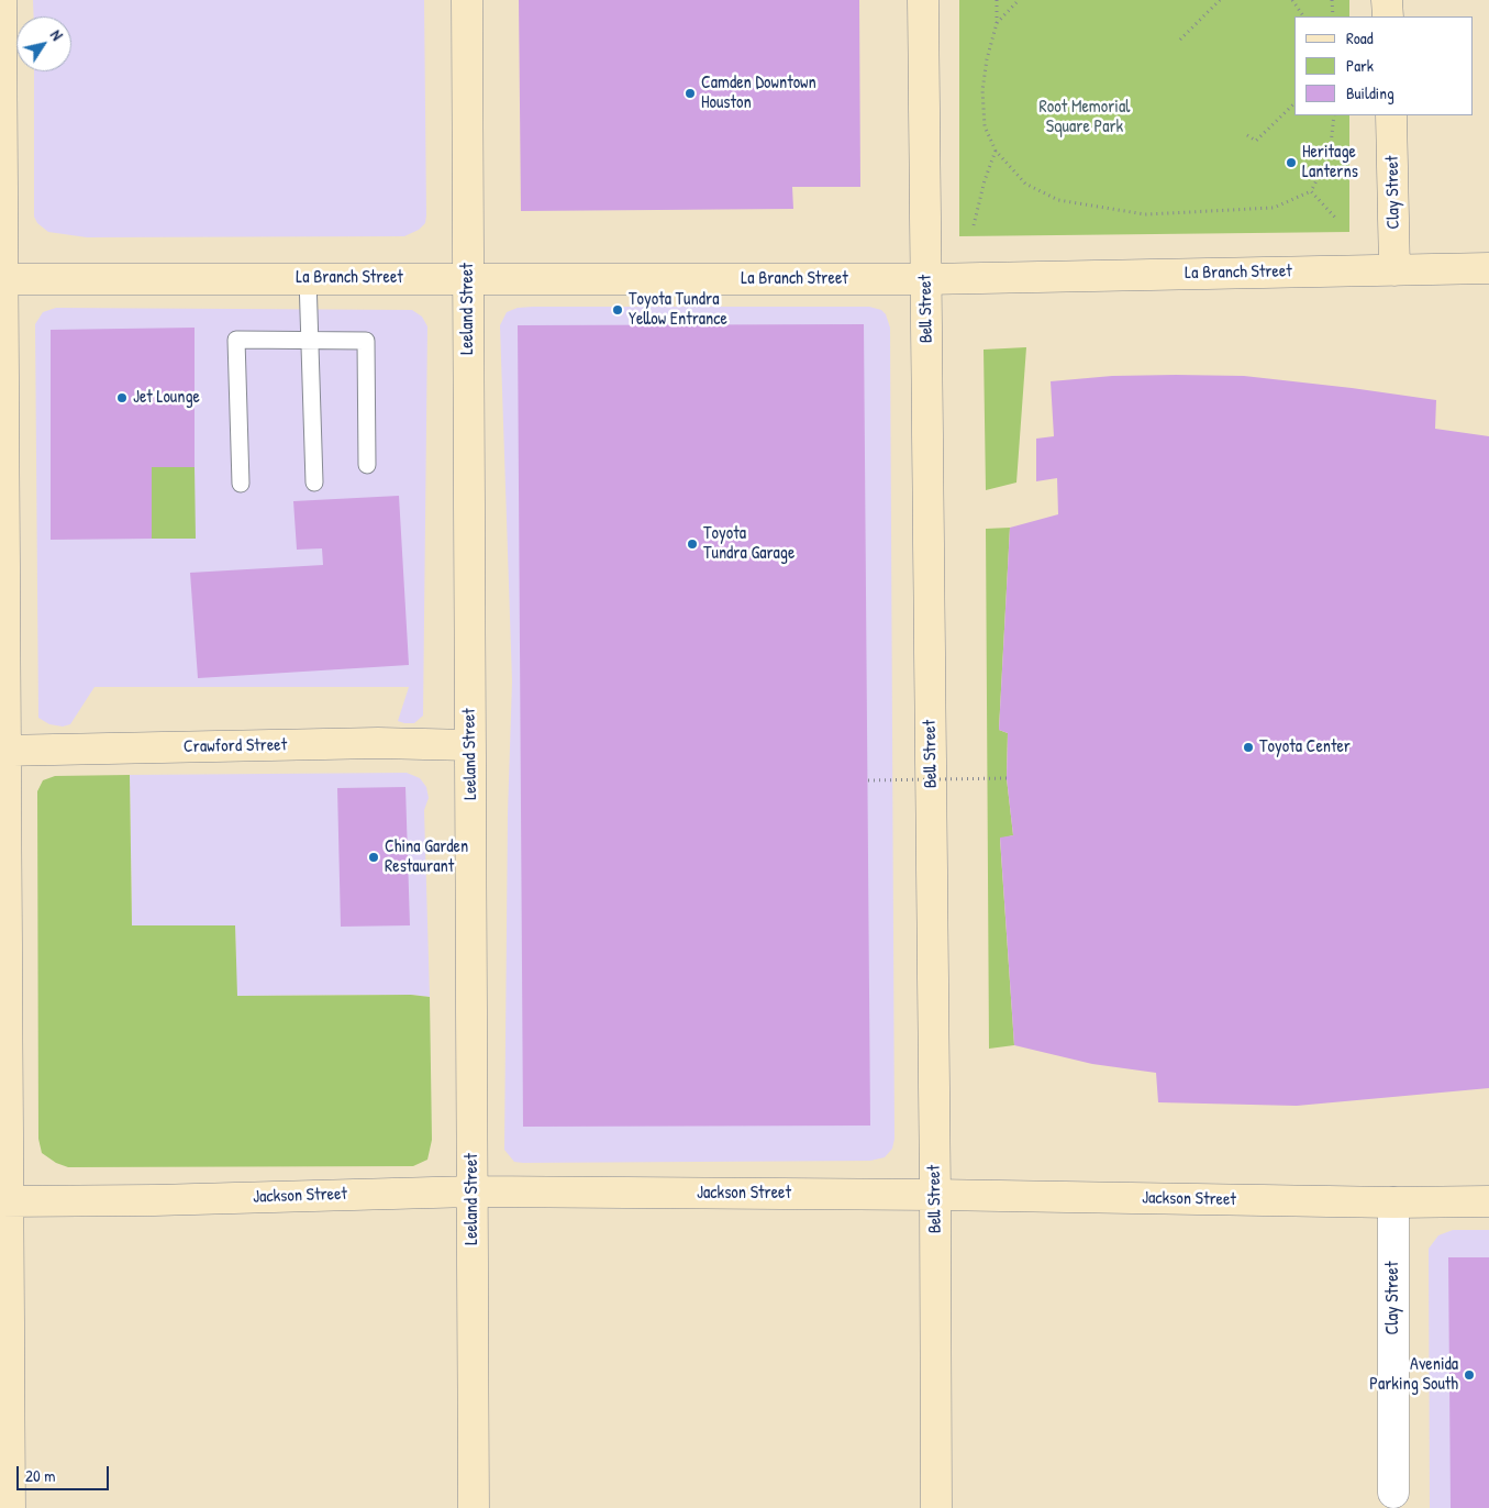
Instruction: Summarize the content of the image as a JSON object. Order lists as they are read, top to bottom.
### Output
{
  "streets": {
    "street": [
      "Clay Street",
      "La Branch Street",
      "Leeland Street",
      "Bell Street",
      "Crawford Street",
      "Jackson Street"
    ]
  },
  "crossings": [
    ["Clay Street", "La Branch Street"],
    ["Clay Street", "Jackson Street"],
    ["La Branch Street", "Leeland Street"],
    ["La Branch Street", "Bell Street"],
    ["Leeland Street", "Crawford Street"],
    ["Leeland Street", "Jackson Street"],
    ["Bell Street", "Jackson Street"]
  ],
  "parks": ["Root Memorial Square Park"],
  "places": [
    "Camden Downtown Houston",
    "Heritage Lanterns",
    "Toyota Tundra Yellow Entrance",
    "Jet Lounge",
    "Toyota Tundra Garage",
    "Toyota Center",
    "China Garden Restaurant",
    "Avenida Parking South"
  ],
  "legend": ["Road", "Park", "Building"],
  "scale_bar": "20 m",
  "north": "top right"
}
